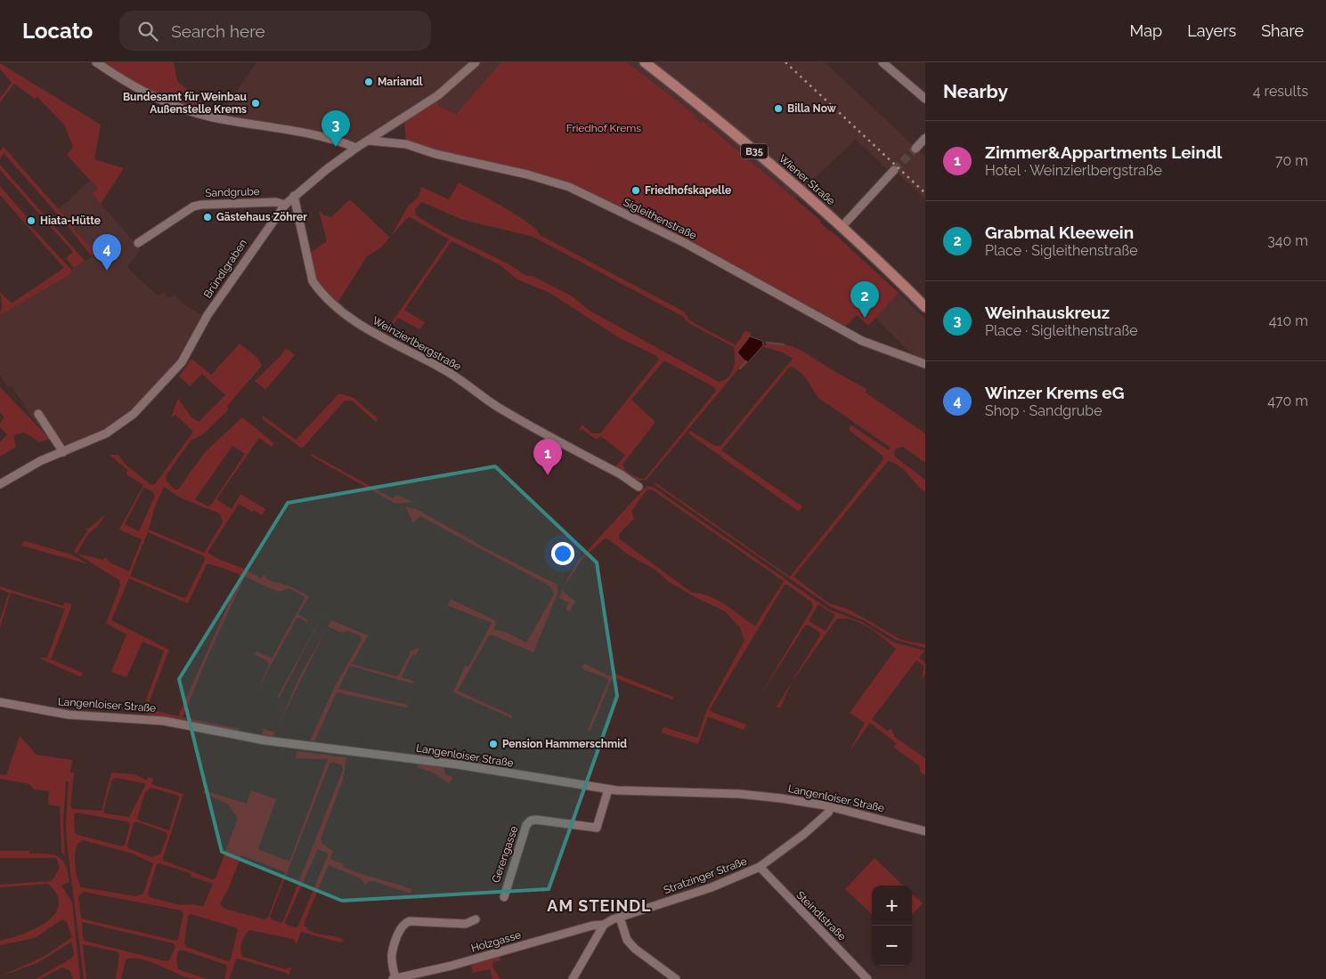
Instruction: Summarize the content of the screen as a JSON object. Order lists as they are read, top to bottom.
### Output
{
  "streets": {
    "main road": ["B35", "Wiener Straße"],
    "street": [
      "Sandgrube",
      "Sigleithenstraße",
      "Bründlgraben",
      "Weinzierlbergstraße",
      "Langenloiser Straße",
      "Gerengasse",
      "Stratzinger Straße",
      "Steindlstraße",
      "Holzgasse"
    ]
  },
  "crossings": [
    ["Sandgrube", "Bründlgraben"],
    ["Sigleithenstraße", "Bründlgraben"],
    ["Bründlgraben", "Weinzierlbergstraße"],
    ["Langenloiser Straße", "Gerengasse"],
    ["Langenloiser Straße", "Stratzinger Straße"],
    ["Stratzinger Straße", "Steindlstraße"],
    ["Stratzinger Straße", "Holzgasse"]
  ],
  "districts": ["AM STEINDL"],
  "parks": ["Friedhof Krems"],
  "places": [
    "Mariandl",
    "Bundesamt für Weinbau Außenstelle Krems",
    "Billa Now",
    "Friedhofskapelle",
    "Gästehaus Zöhrer",
    "Hiata-Hütte",
    "Pension Hammerschmid"
  ],
  "page": {
    "header": "Locato",
    "search": "Search here",
    "nav": ["Map", "Layers", "Share"],
    "heading": ["Nearby", "4 results"],
    "pins": [
      "3",
      "4",
      "2",
      "1"
    ],
    "list": [
      {
        "mark": "1",
        "name": "Zimmer&Appartments Leindl",
        "note": "Hotel · Weinzierlbergstraße",
        "value": "70 m"
      },
      {
        "mark": "2",
        "name": "Grabmal Kleewein",
        "note": "Place · Sigleithenstraße",
        "value": "340 m"
      },
      {
        "mark": "3",
        "name": "Weinhauskreuz",
        "note": "Place · Sigleithenstraße",
        "value": "410 m"
      },
      {
        "mark": "4",
        "name": "Winzer Krems eG",
        "note": "Shop · Sandgrube",
        "value": "470 m"
      }
    ],
    "map_buttons": ["+", "−"]
  }
}
